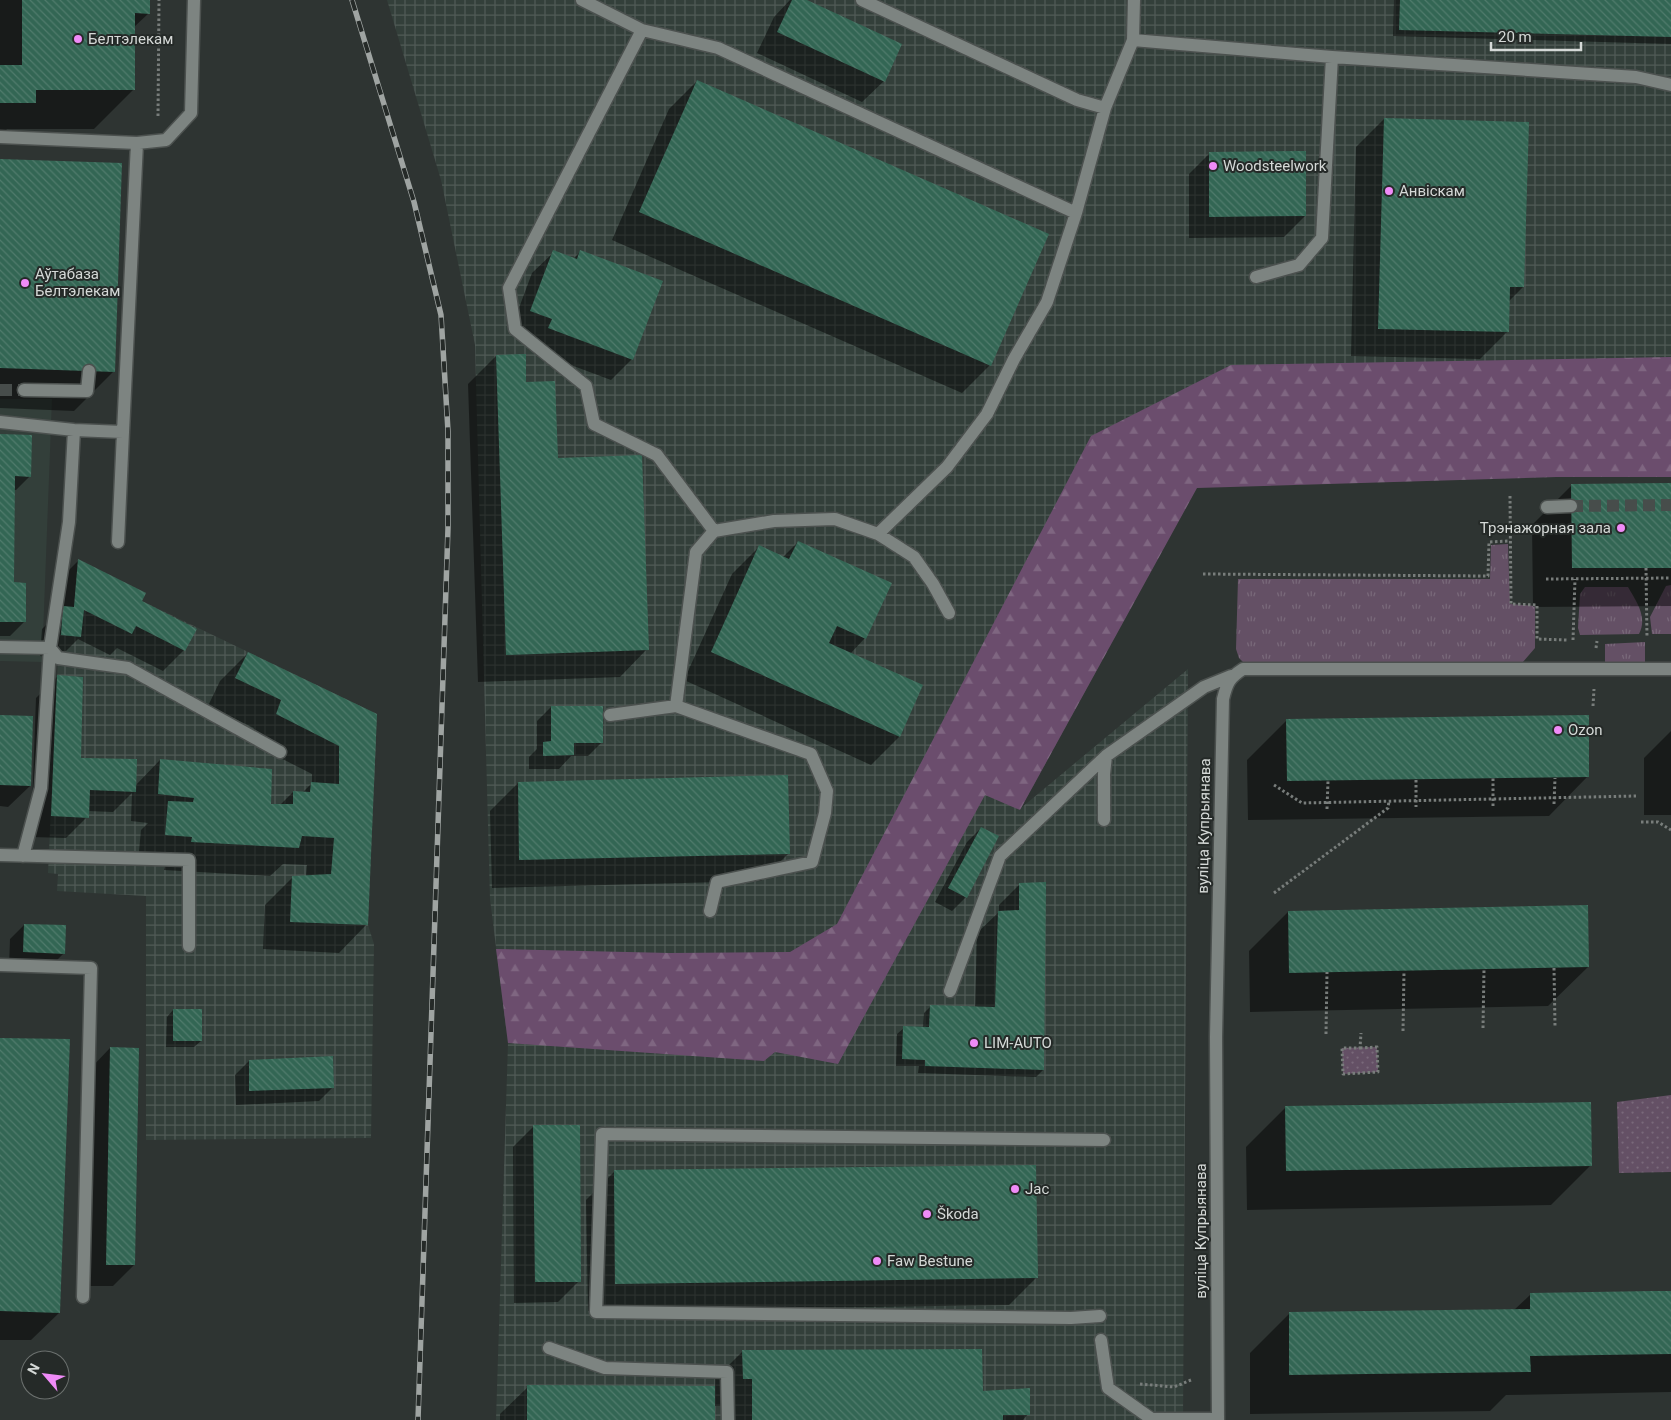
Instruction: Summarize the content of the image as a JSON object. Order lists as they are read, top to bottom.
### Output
{
  "streets": {
    "street": ["вуліца Купрыянава"]
  },
  "places": [
    "Белтэлекам",
    "Woodsteelwork",
    "Анвіскам",
    "Аўтабаза Белтэлекам",
    "Трэнажорная зала",
    "Ozon",
    "LIM-AUTO",
    "Jac",
    "Škoda",
    "Faw Bestune"
  ],
  "scale_bar": "20 m",
  "north": "top left"
}
